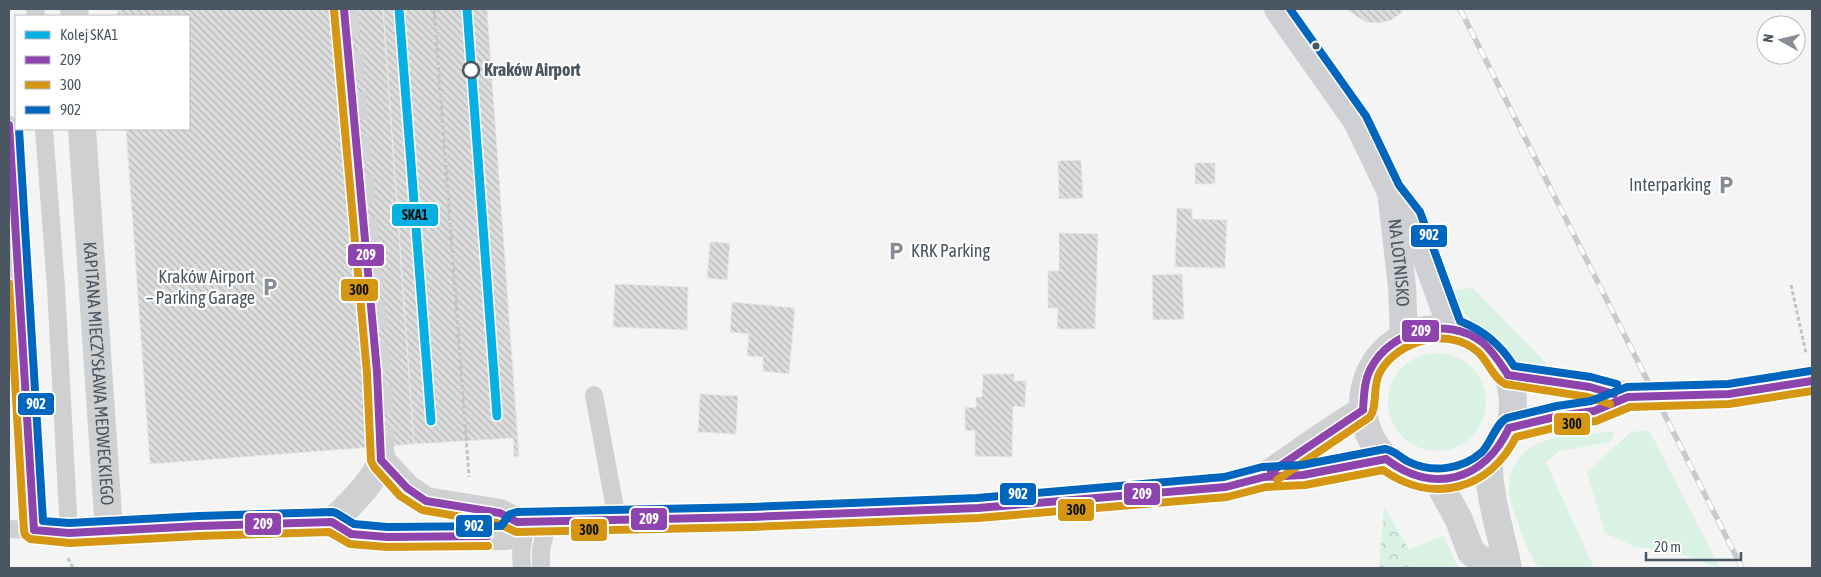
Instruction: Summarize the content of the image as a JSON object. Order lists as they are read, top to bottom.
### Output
{
  "streets": {
    "main road": ["NA LOTNISKO"],
    "street": ["KAPITANA MIECZYSŁAWA MEDWECKIEGO"]
  },
  "places": {
    "other": ["Kraków Airport"],
    "parking": ["Interparking", "KRK Parking", "Kraków Airport – Parking Garage"]
  },
  "lines": [
    "rail line SKA1",
    "transit line 209",
    "transit line 902",
    "transit line 300"
  ],
  "legend": [
    "Kolej SKA1",
    "209",
    "300",
    "902"
  ],
  "scale_bar": "20 m",
  "north": "left"
}
